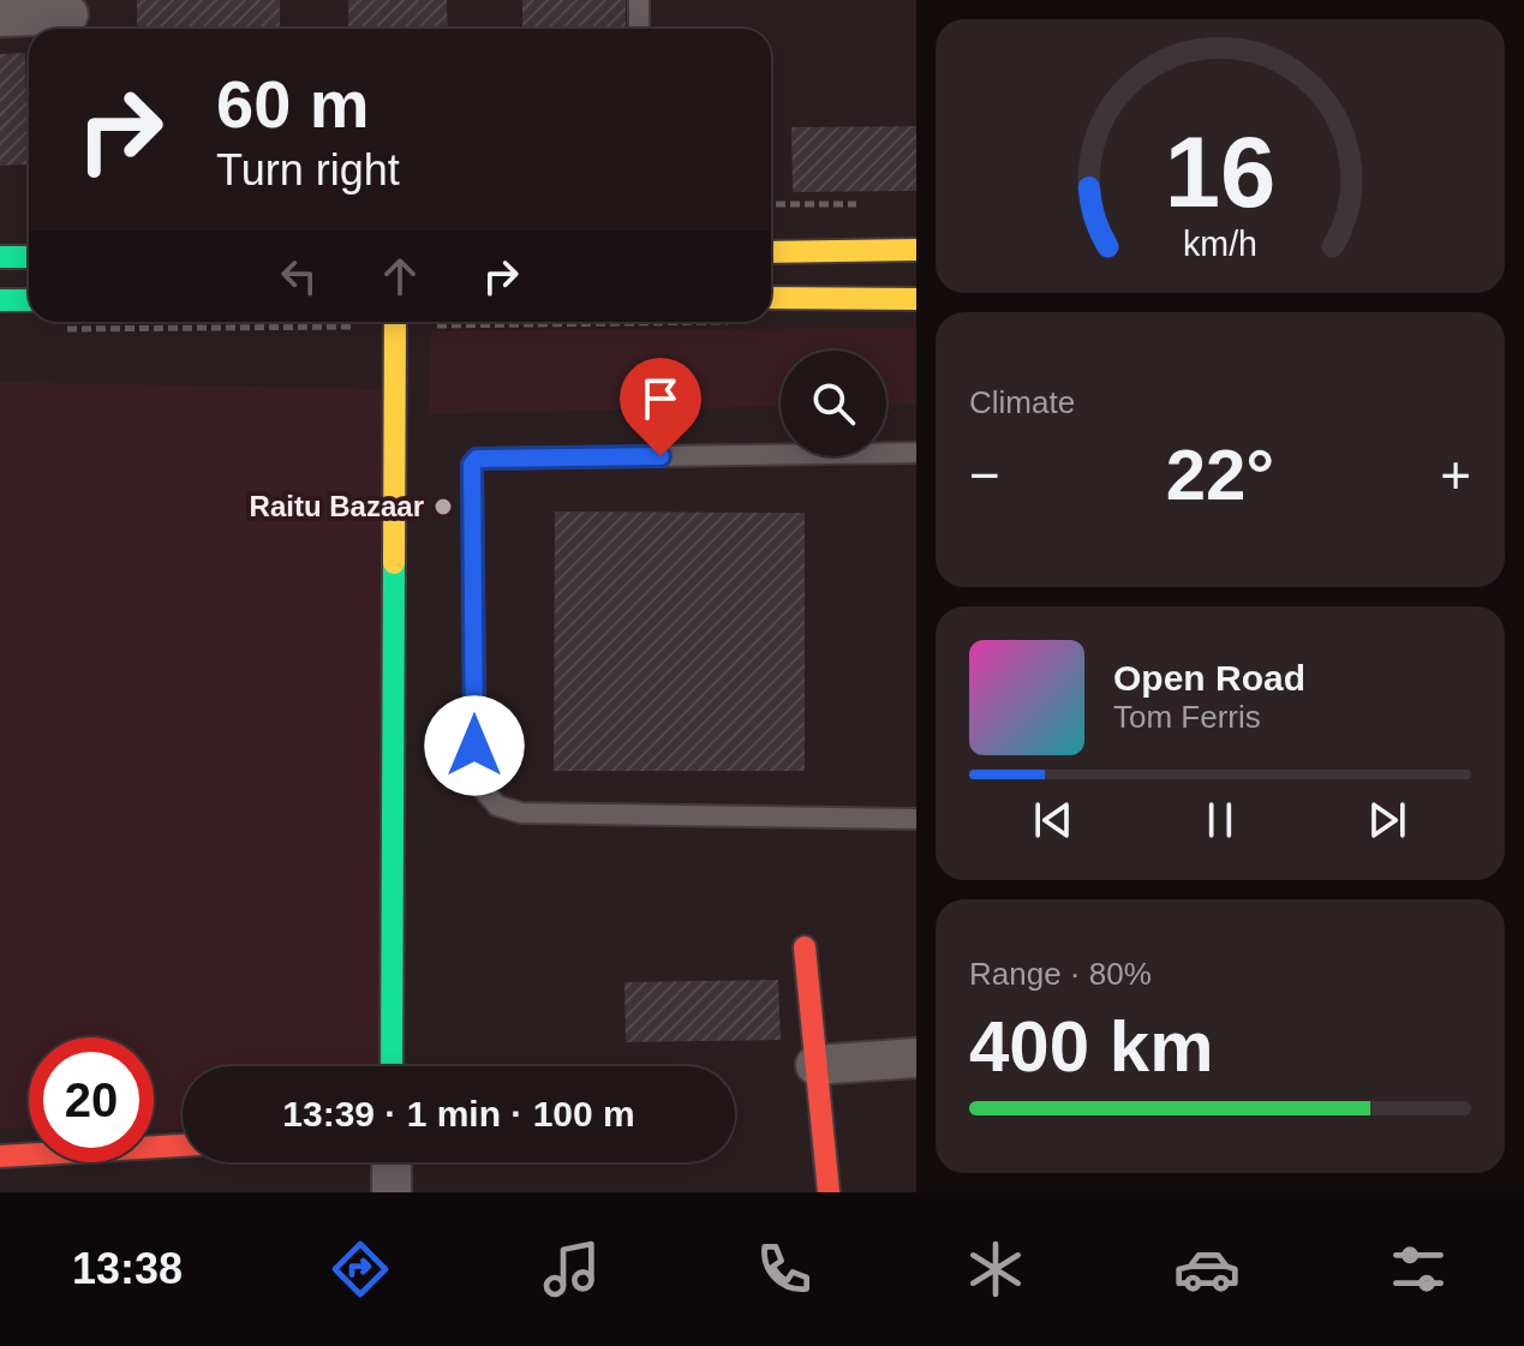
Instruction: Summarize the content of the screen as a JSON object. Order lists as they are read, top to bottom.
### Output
{
  "places": ["Raitu Bazaar"],
  "page": {
    "turn": ["60 m", "Turn right"],
    "tile": [
      "Climate",
      ["Range · 80%", "400 km"]
    ],
    "heat": ["−", "22°", "+"],
    "song": ["Open Road", "Tom Ferris"],
    "limit": "20",
    "trip": "13:39 · 1 min · 100 m",
    "tabs": "13:38",
    "gauge": ["16", "km/h"]
  }
}
